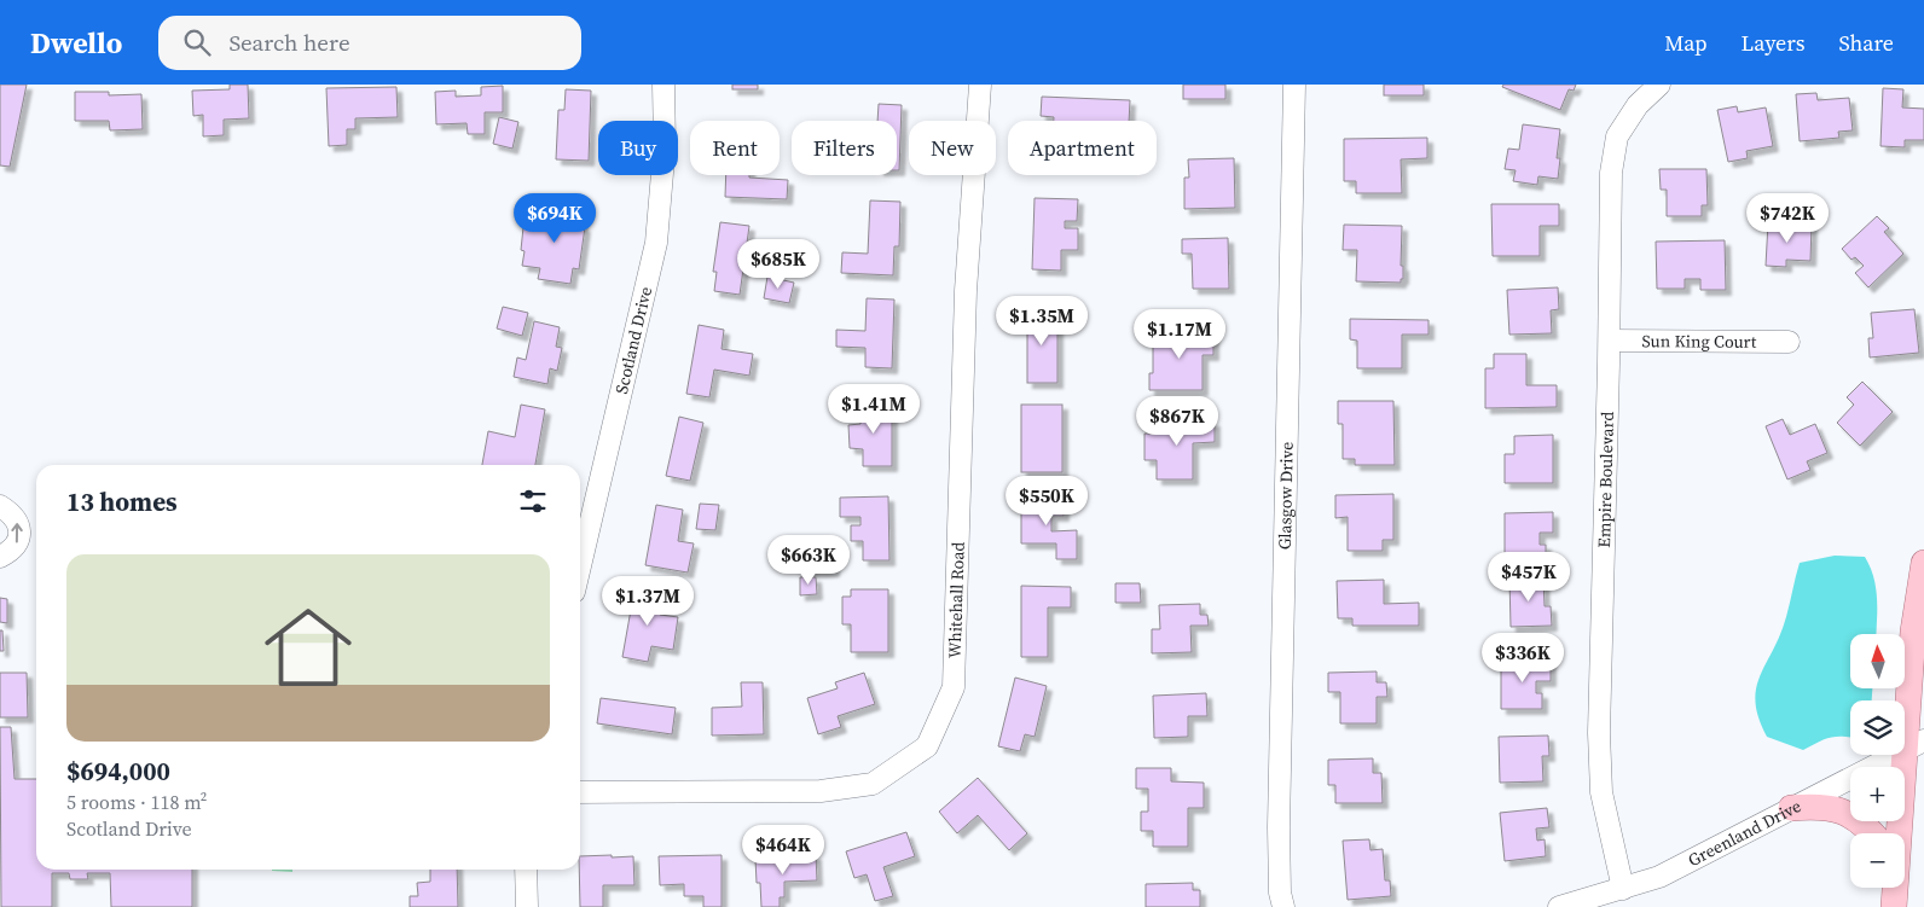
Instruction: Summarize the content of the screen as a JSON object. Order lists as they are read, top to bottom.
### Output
{
  "streets": {
    "street": [
      "Scotland Drive",
      "Sun King Court",
      "Empire Boulevard",
      "Glasgow Drive",
      "Whitehall Road",
      "Greenland Drive"
    ]
  },
  "crossings": [
    ["Sun King Court", "Empire Boulevard"],
    ["Empire Boulevard", "Greenland Drive"]
  ],
  "north": "top",
  "page": {
    "header": "Dwello",
    "search": "Search here",
    "nav": ["Map", "Layers", "Share"],
    "chip": [
      "Buy",
      "Rent",
      "Filters",
      "New",
      "Apartment"
    ],
    "price": [
      "$694K",
      "$742K",
      "$685K",
      "$1.35M",
      "$1.17M",
      "$1.41M",
      "$867K",
      "$550K",
      "$663K",
      "$457K",
      "$1.37M",
      "$336K",
      "$464K"
    ],
    "heading": "13 homes",
    "list": [
      {
        "name": "$694,000",
        "note": "5 rooms · 118 m² · Scotland Drive"
      }
    ],
    "map_buttons": ["+", "−"]
  }
}
